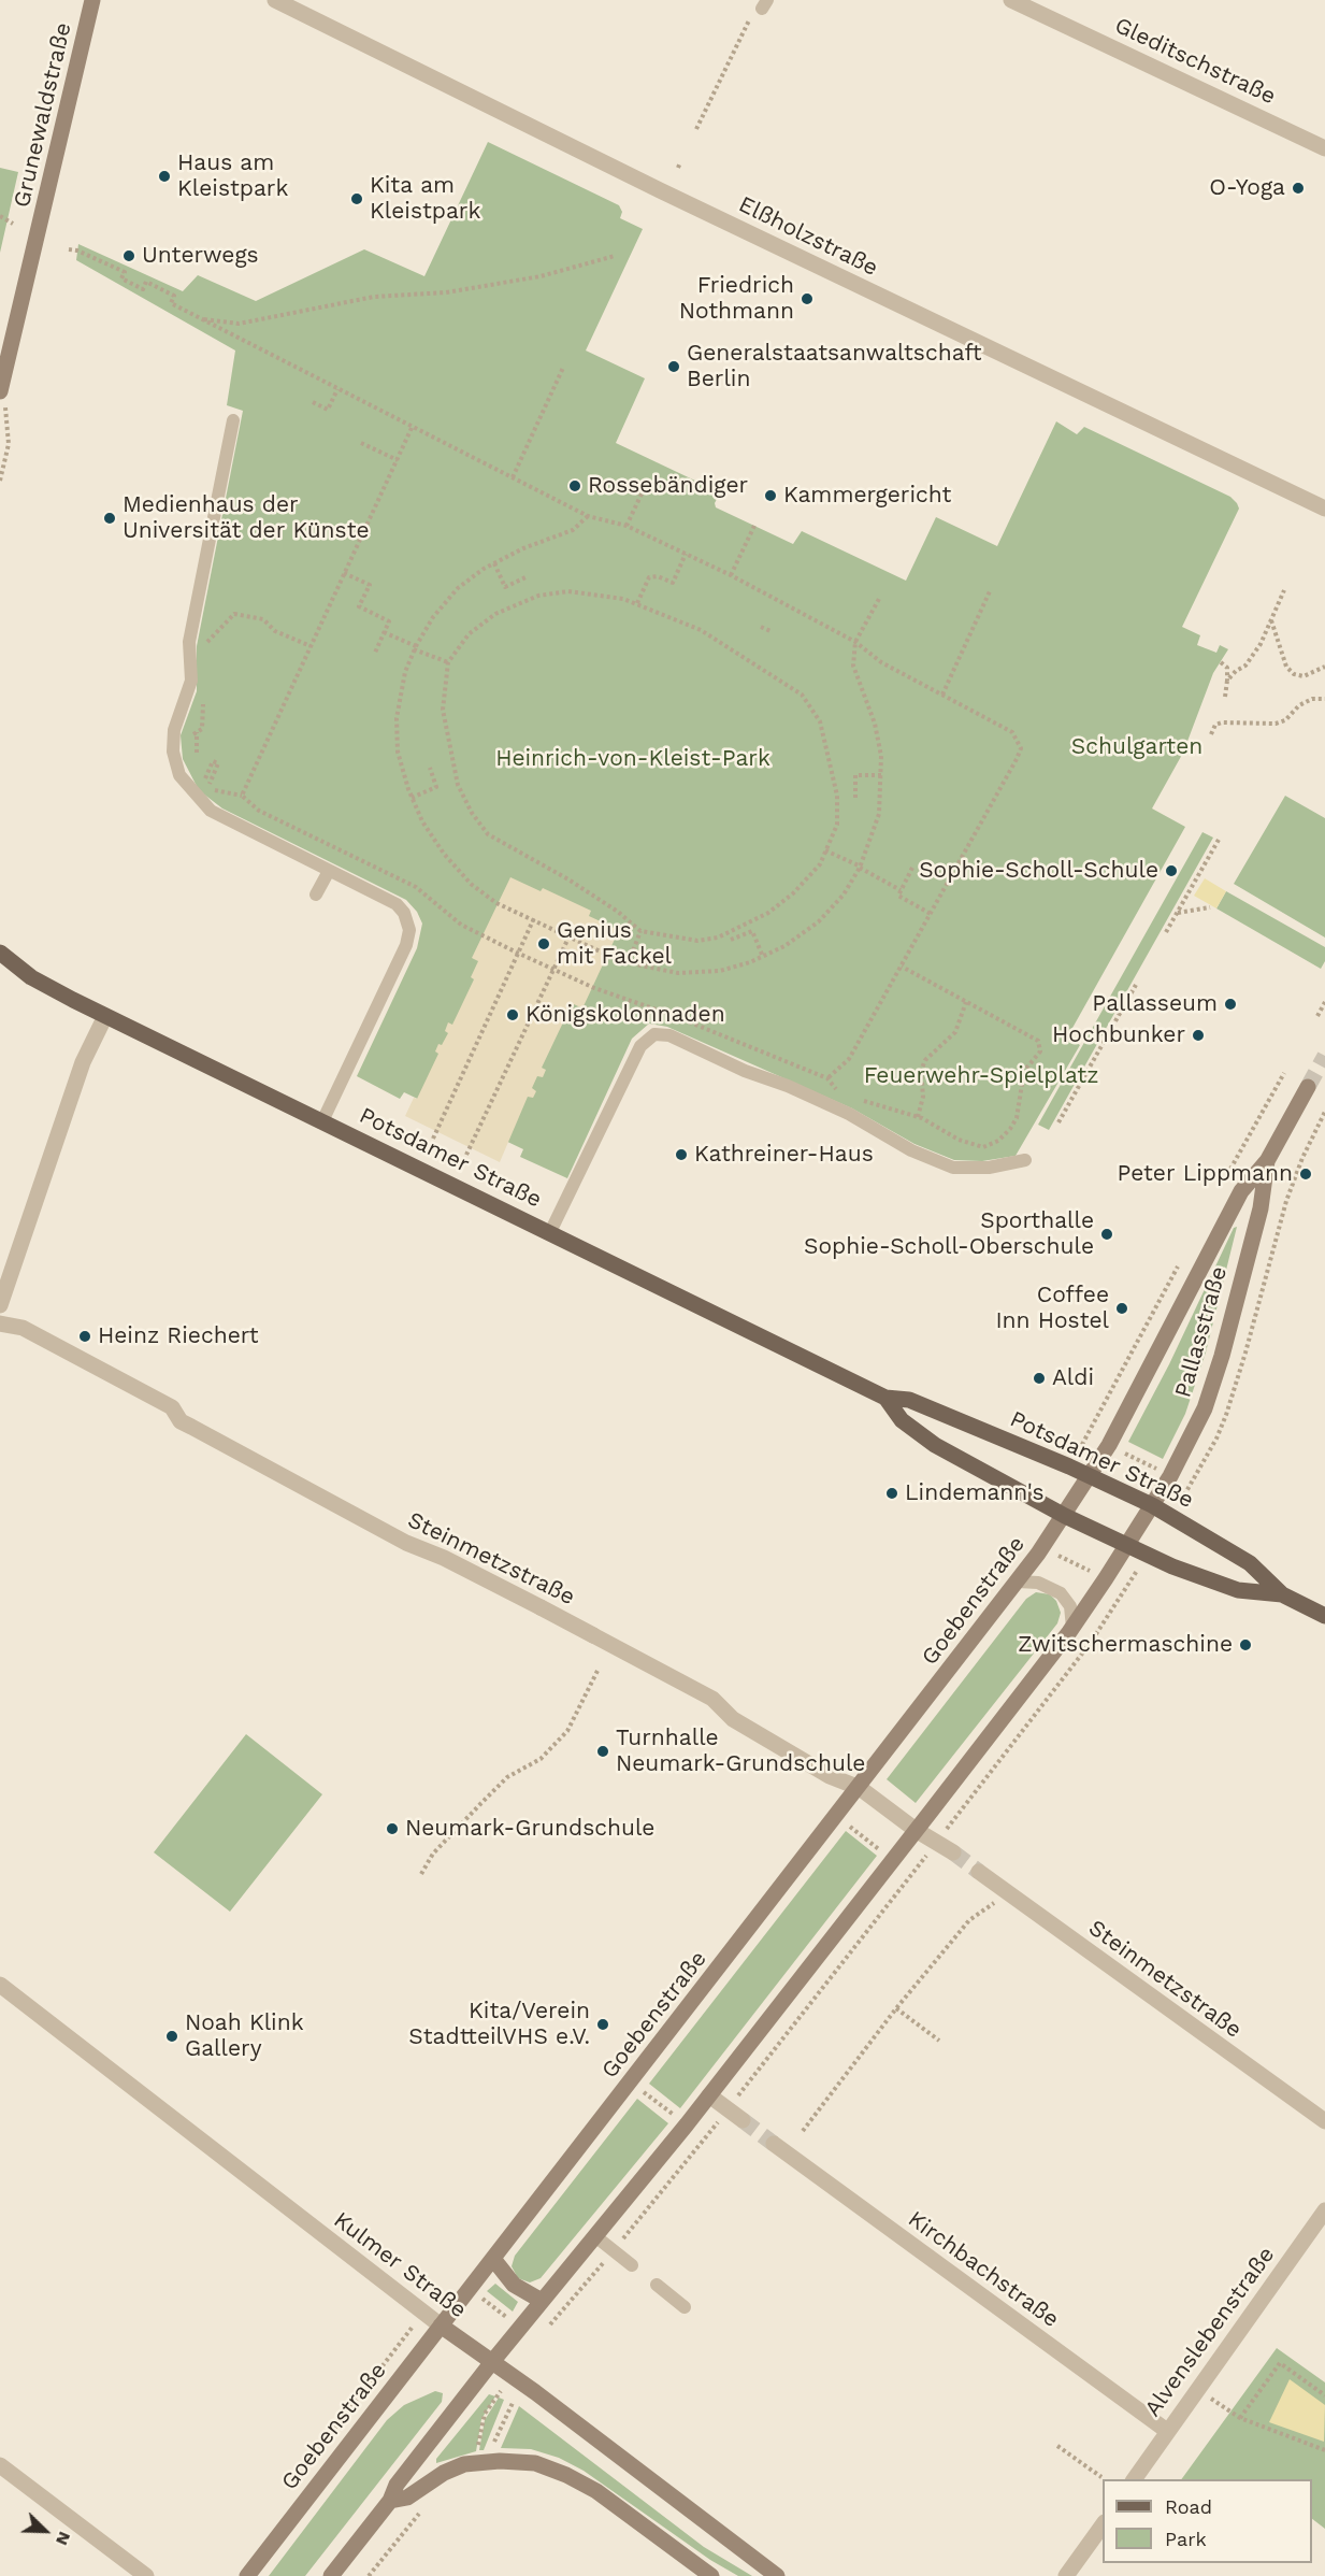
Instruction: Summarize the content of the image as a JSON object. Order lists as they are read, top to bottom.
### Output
{
  "streets": {
    "main road": [
      "Grunewaldstraße",
      "Potsdamer Straße",
      "Pallasstraße",
      "Goebenstraße",
      "Kulmer Straße"
    ],
    "street": [
      "Gleditschstraße",
      "Elßholzstraße",
      "Steinmetzstraße",
      "Kirchbachstraße",
      "Alvenslebenstraße"
    ]
  },
  "crossings": [
    ["Potsdamer Straße", "Pallasstraße"],
    ["Potsdamer Straße", "Goebenstraße"],
    ["Pallasstraße", "Goebenstraße"],
    ["Steinmetzstraße", "Goebenstraße"],
    ["Goebenstraße", "Kulmer Straße"],
    ["Kirchbachstraße", "Alvenslebenstraße"]
  ],
  "parks": ["Schulgarten", "Heinrich-von-Kleist-Park", "Feuerwehr-Spielplatz"],
  "places": [
    "Haus am Kleistpark",
    "O-Yoga",
    "Kita am Kleistpark",
    "Unterwegs",
    "Friedrich Nothmann",
    "Generalstaatsanwaltschaft Berlin",
    "Rossebändiger",
    "Kammergericht",
    "Medienhaus der Universität der Künste",
    "Sophie-Scholl-Schule",
    "Genius mit Fackel",
    "Pallasseum",
    "Königskolonnaden",
    "Hochbunker",
    "Kathreiner-Haus",
    "Peter Lippmann",
    "Sporthalle Sophie-Scholl-Oberschule",
    "Coffee Inn Hostel",
    "Heinz Riechert",
    "Aldi",
    "Lindemann's",
    "Zwitschermaschine",
    "Turnhalle Neumark-Grundschule",
    "Neumark-Grundschule",
    "Kita/Verein StadtteilVHS e.V.",
    "Noah Klink Gallery"
  ],
  "legend": ["Road", "Park"],
  "north": "bottom right"
}
